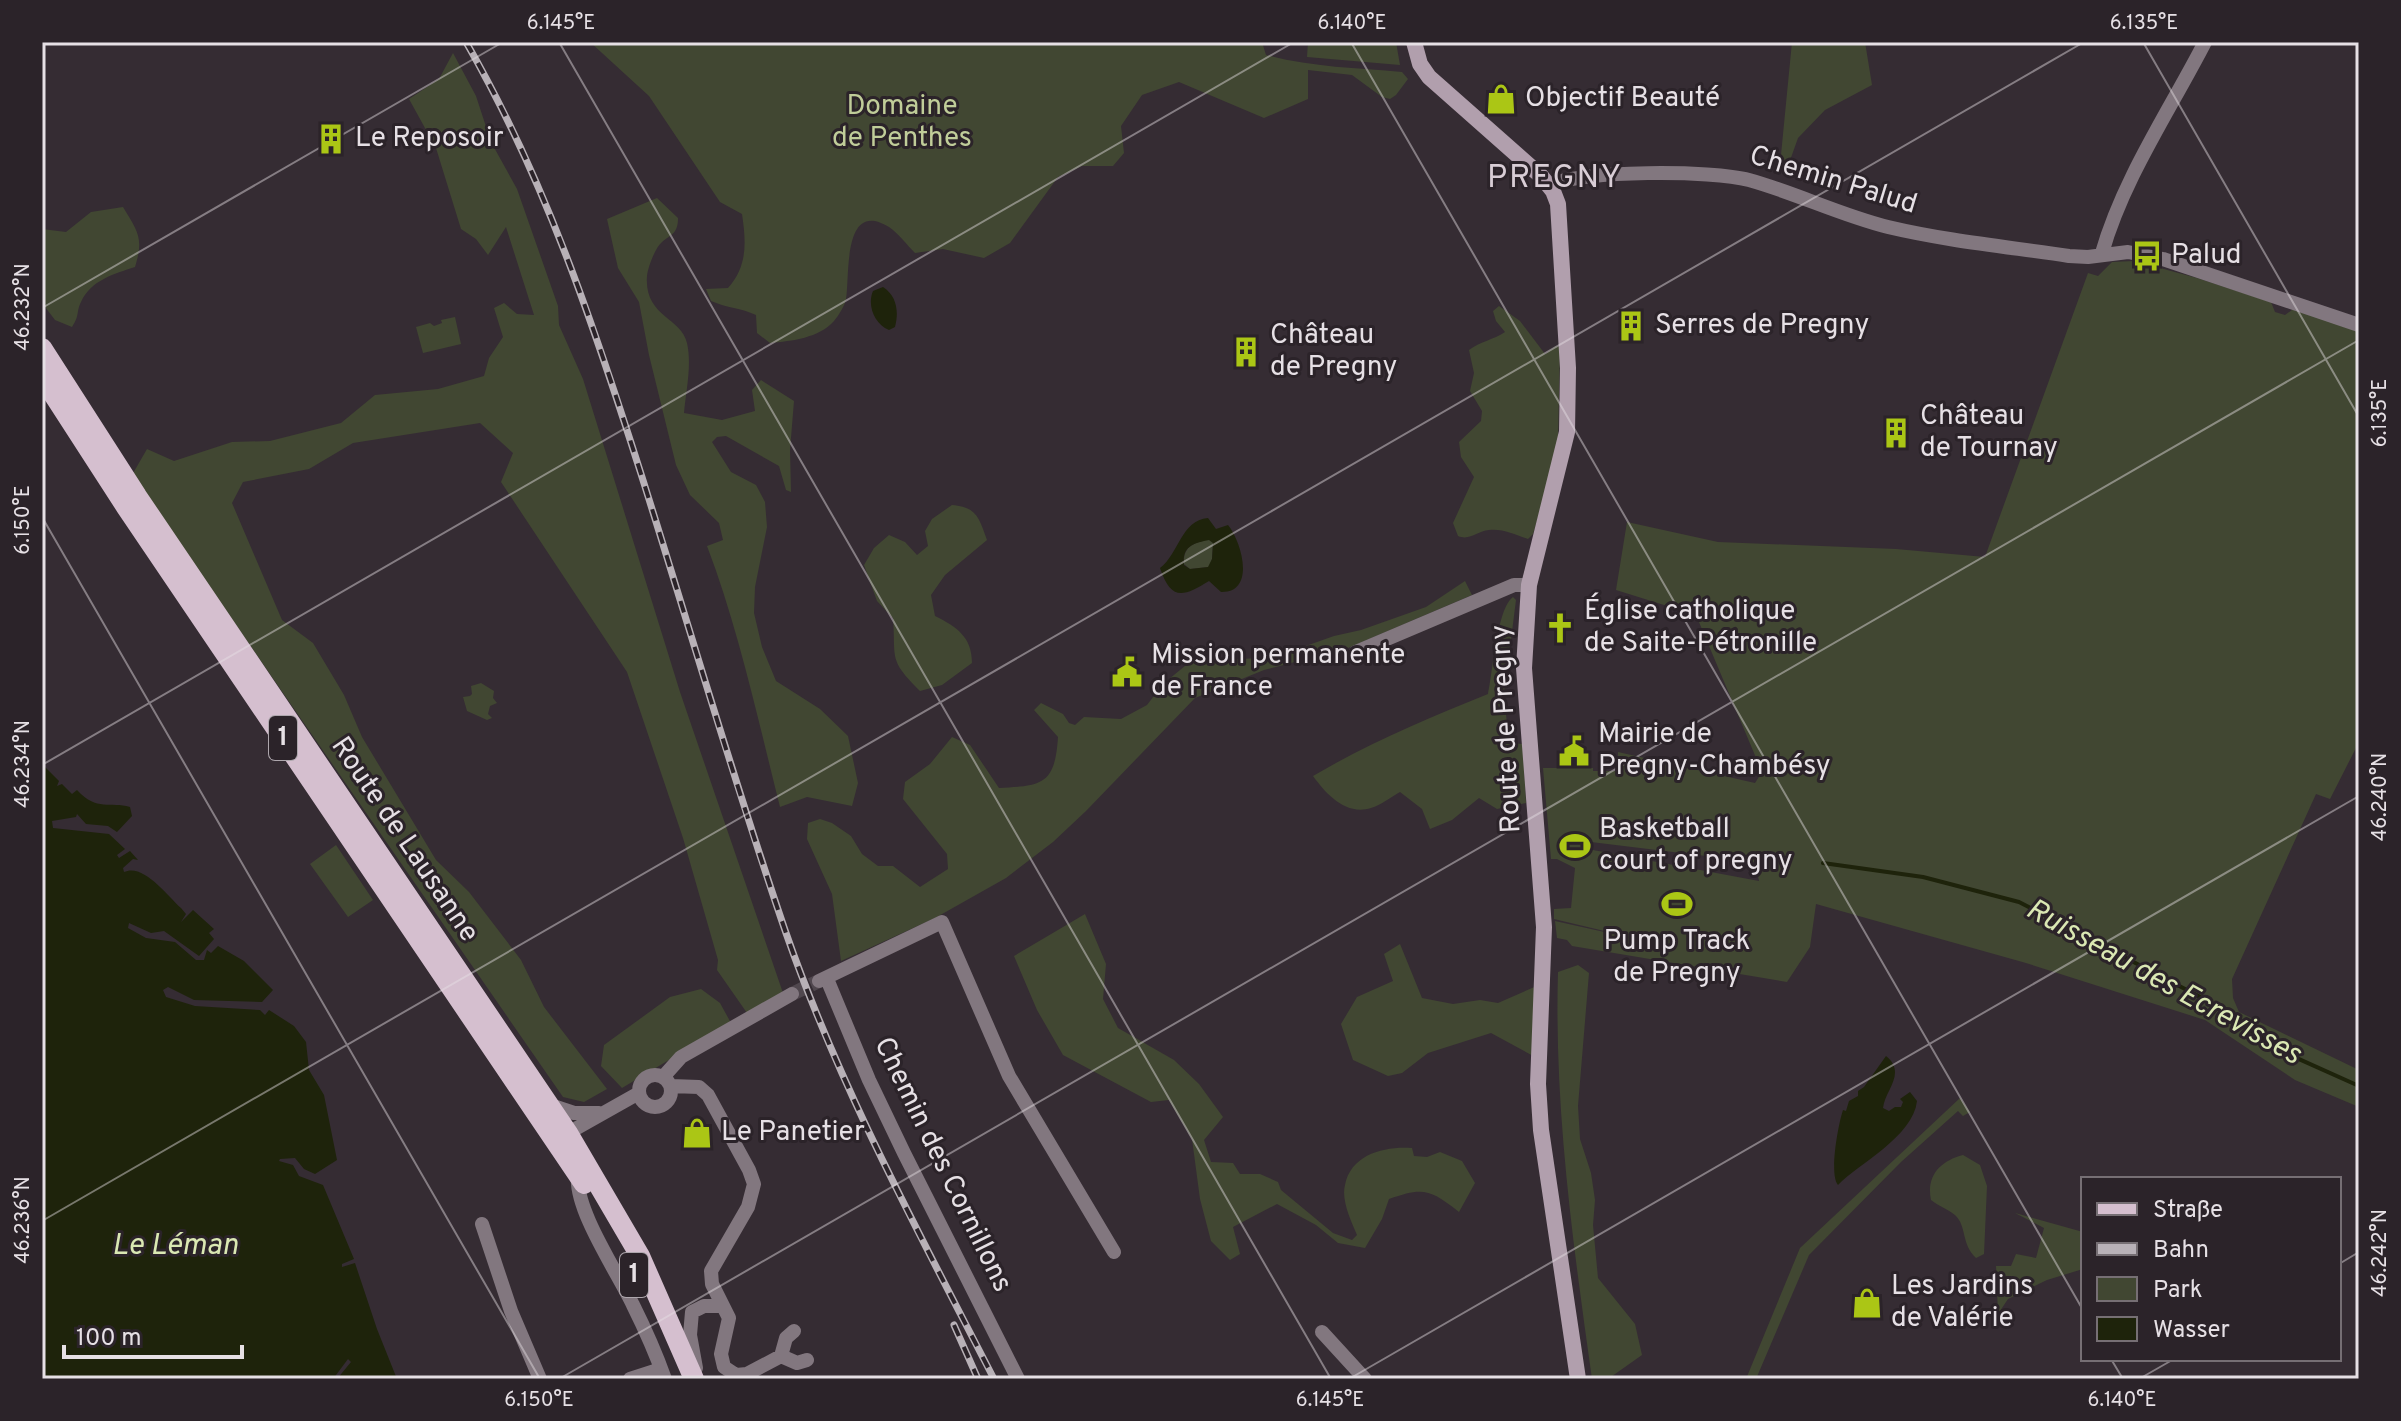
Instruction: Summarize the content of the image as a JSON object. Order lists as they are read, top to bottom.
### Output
{
  "streets": {
    "main road": ["1", "Route de Lausanne"],
    "street": ["Chemin Palud", "Route de Pregny", "Chemin des Cornillons"]
  },
  "crossings": [
    ["Chemin Palud", "Route de Pregny"]
  ],
  "districts": ["PREGNY"],
  "water": ["Ruisseau des Ecrevisses", "Le Léman"],
  "parks": ["Domaine de Penthes"],
  "places": {
    "shop": ["Objectif Beauté", "Le Panetier", "Les Jardins de Valérie"],
    "building": [
      "Le Reposoir",
      "Serres de Pregny",
      "Château de Pregny",
      "Château de Tournay"
    ],
    "bus stop": ["Palud"],
    "church": ["Église catholique de Saite-Pétronille"],
    "public building": ["Mission permanente de France", "Mairie de Pregny-Chambésy"],
    "sports": ["Basketball court of pregny", "Pump Track de Pregny"]
  },
  "legend": [
    "Straße",
    "Bahn",
    "Park",
    "Wasser"
  ],
  "scale_bar": "100 m",
  "coordinates": [
    "6.145°E",
    "6.140°E",
    "6.135°E",
    "46.232°N",
    "6.150°E",
    "46.234°N",
    "46.240°N",
    "46.236°N",
    "46.242°N"
  ]
}
